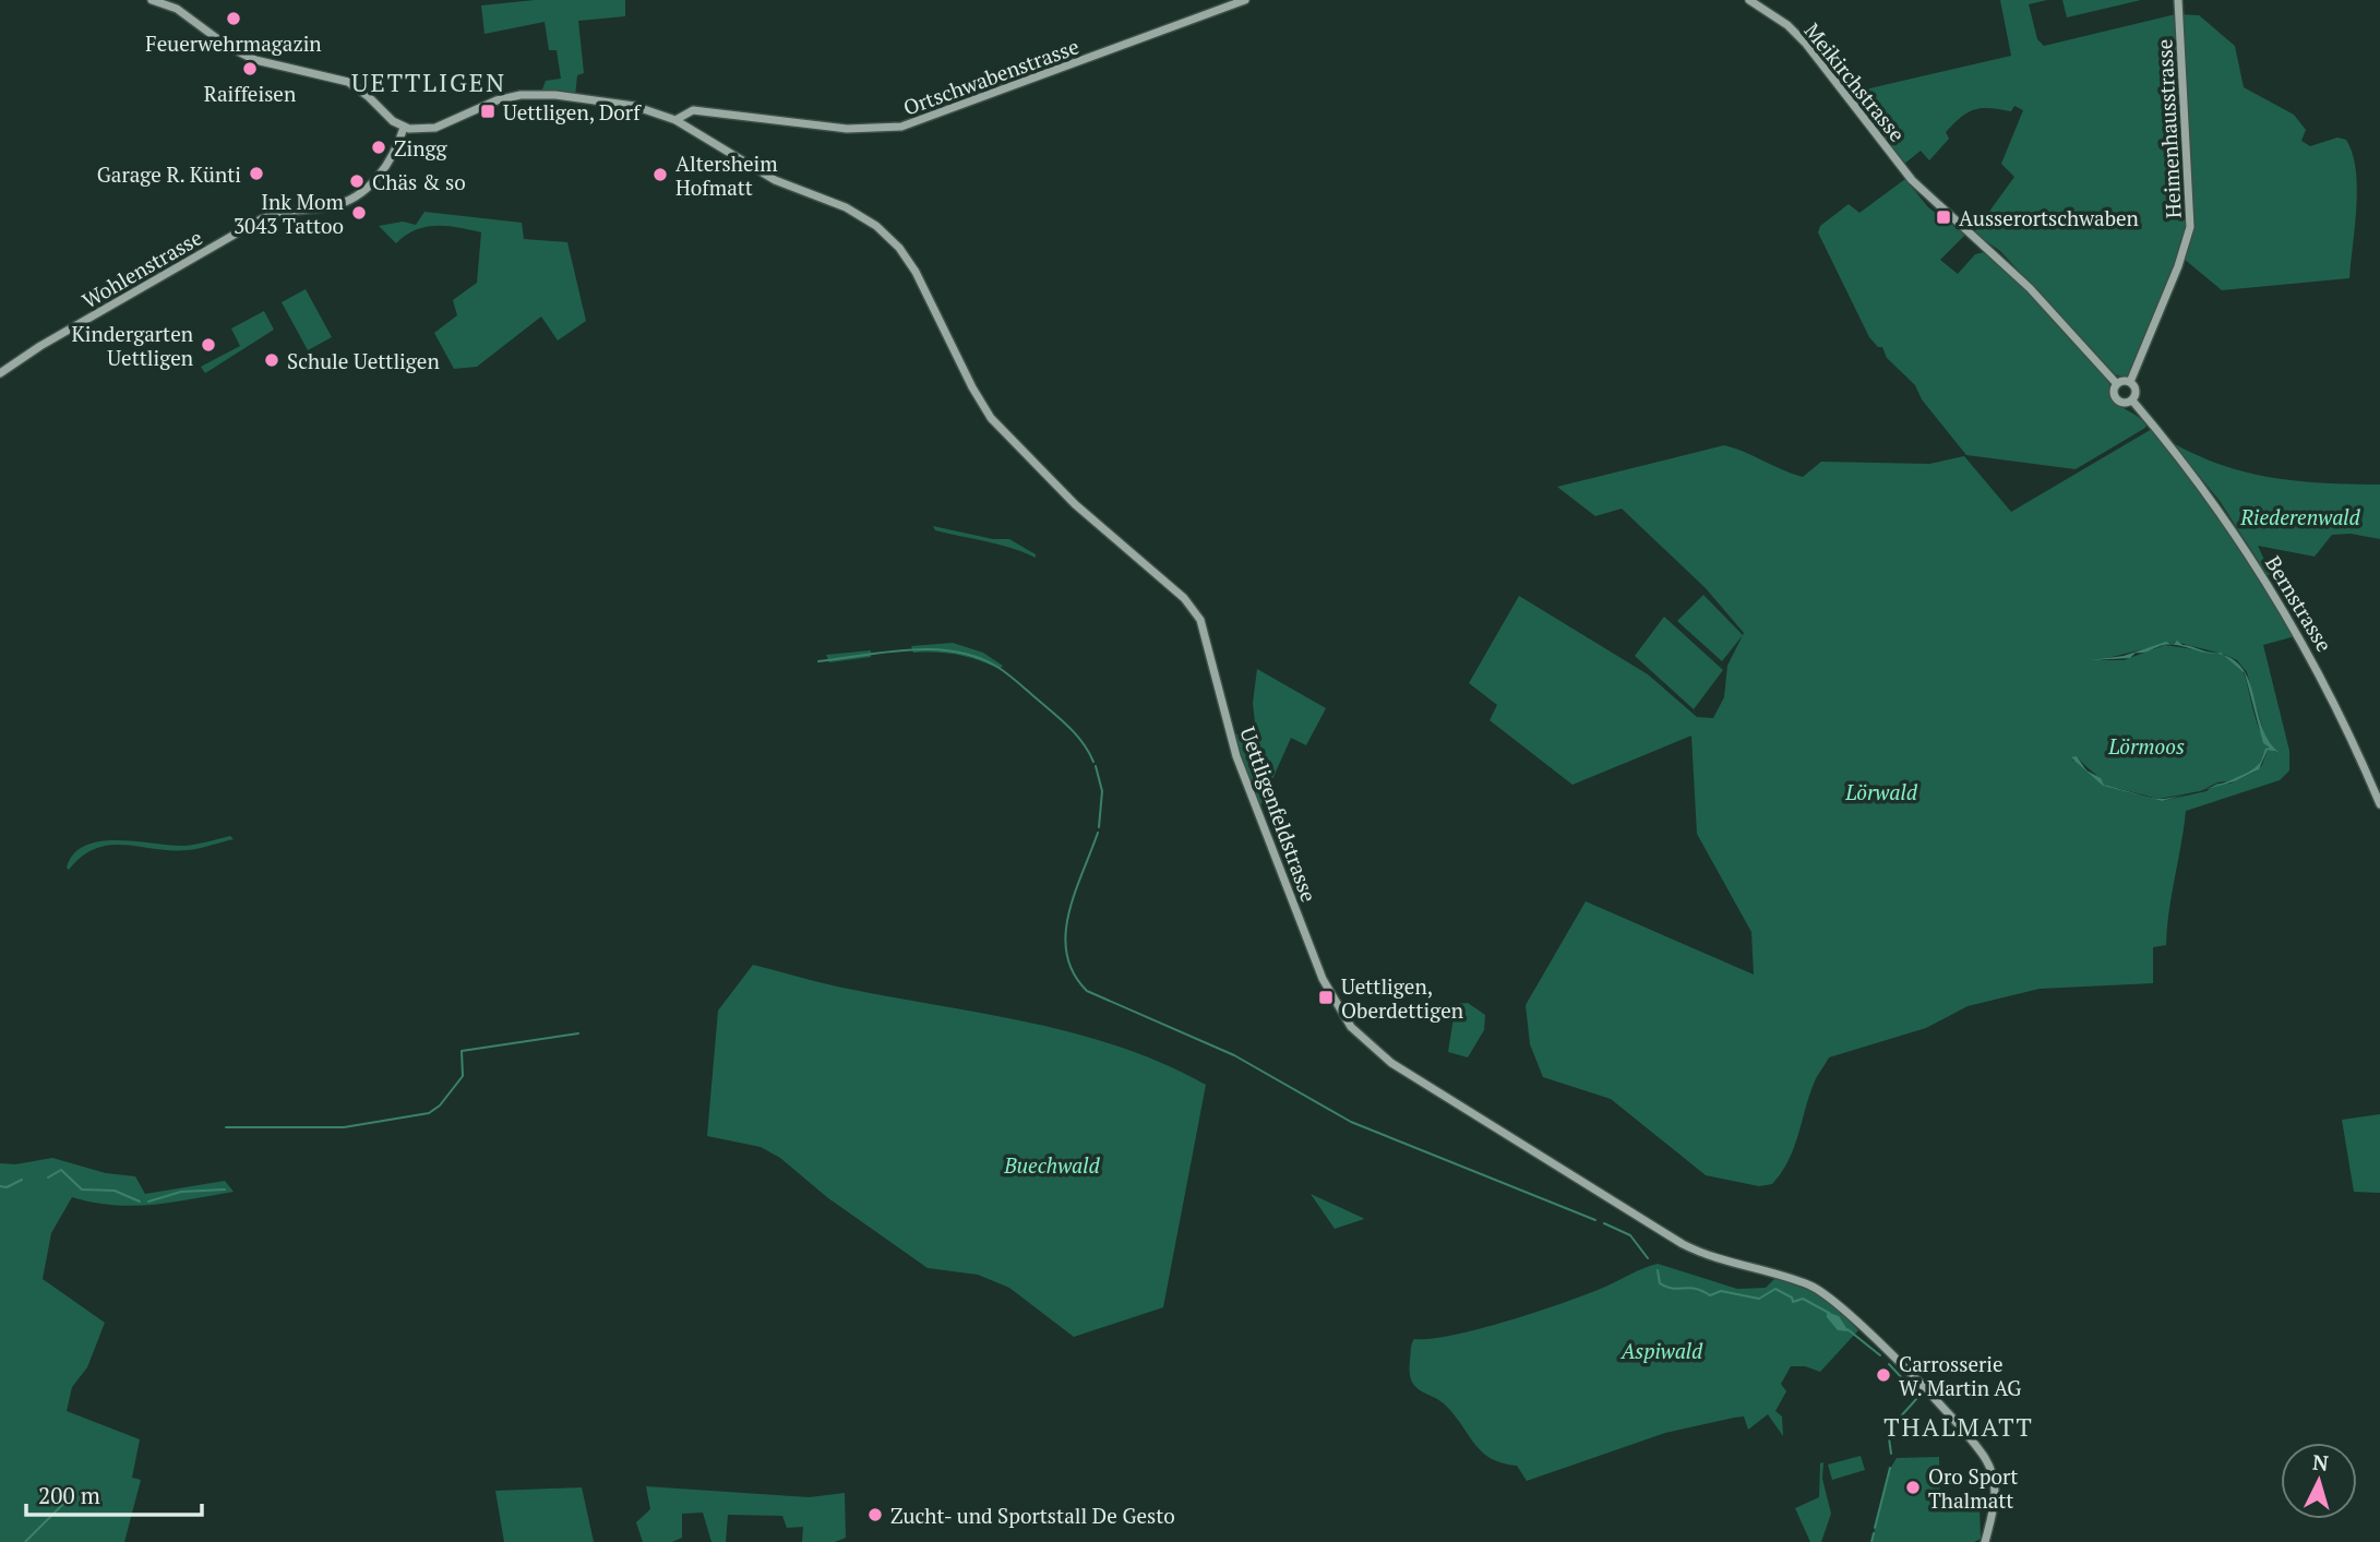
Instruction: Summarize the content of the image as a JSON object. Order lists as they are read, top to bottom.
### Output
{
  "streets": {
    "main road": [
      "Ortschwabenstrasse",
      "Meikirchstrasse",
      "Heimenhausstrasse",
      "Wohlenstrasse",
      "Bernstrasse",
      "Uettligenfeldstrasse"
    ]
  },
  "crossings": [
    ["Ortschwabenstrasse", "Uettligenfeldstrasse"],
    ["Meikirchstrasse", "Heimenhausstrasse"],
    ["Meikirchstrasse", "Bernstrasse"],
    ["Heimenhausstrasse", "Bernstrasse"]
  ],
  "districts": ["UETTLIGEN", "THALMATT"],
  "parks": [
    "Riederenwald",
    "Lörmoos",
    "Lörwald",
    "Buechwald",
    "Aspiwald"
  ],
  "places": {
    "other": [
      "Feuerwehrmagazin",
      "Raiffeisen",
      "Zingg",
      "Garage R. Künti",
      "Altersheim Hofmatt",
      "Chäs & so",
      "Ink Mom 3043 Tattoo",
      "Kindergarten Uettligen",
      "Schule Uettligen",
      "Carrosserie W. Martin AG",
      "Oro Sport Thalmatt",
      "Zucht- und Sportstall De Gesto"
    ],
    "transit": ["Uettligen, Dorf", "Ausserortschwaben", "Uettligen, Oberdettigen"]
  },
  "scale_bar": "200 m",
  "north": "top"
}
